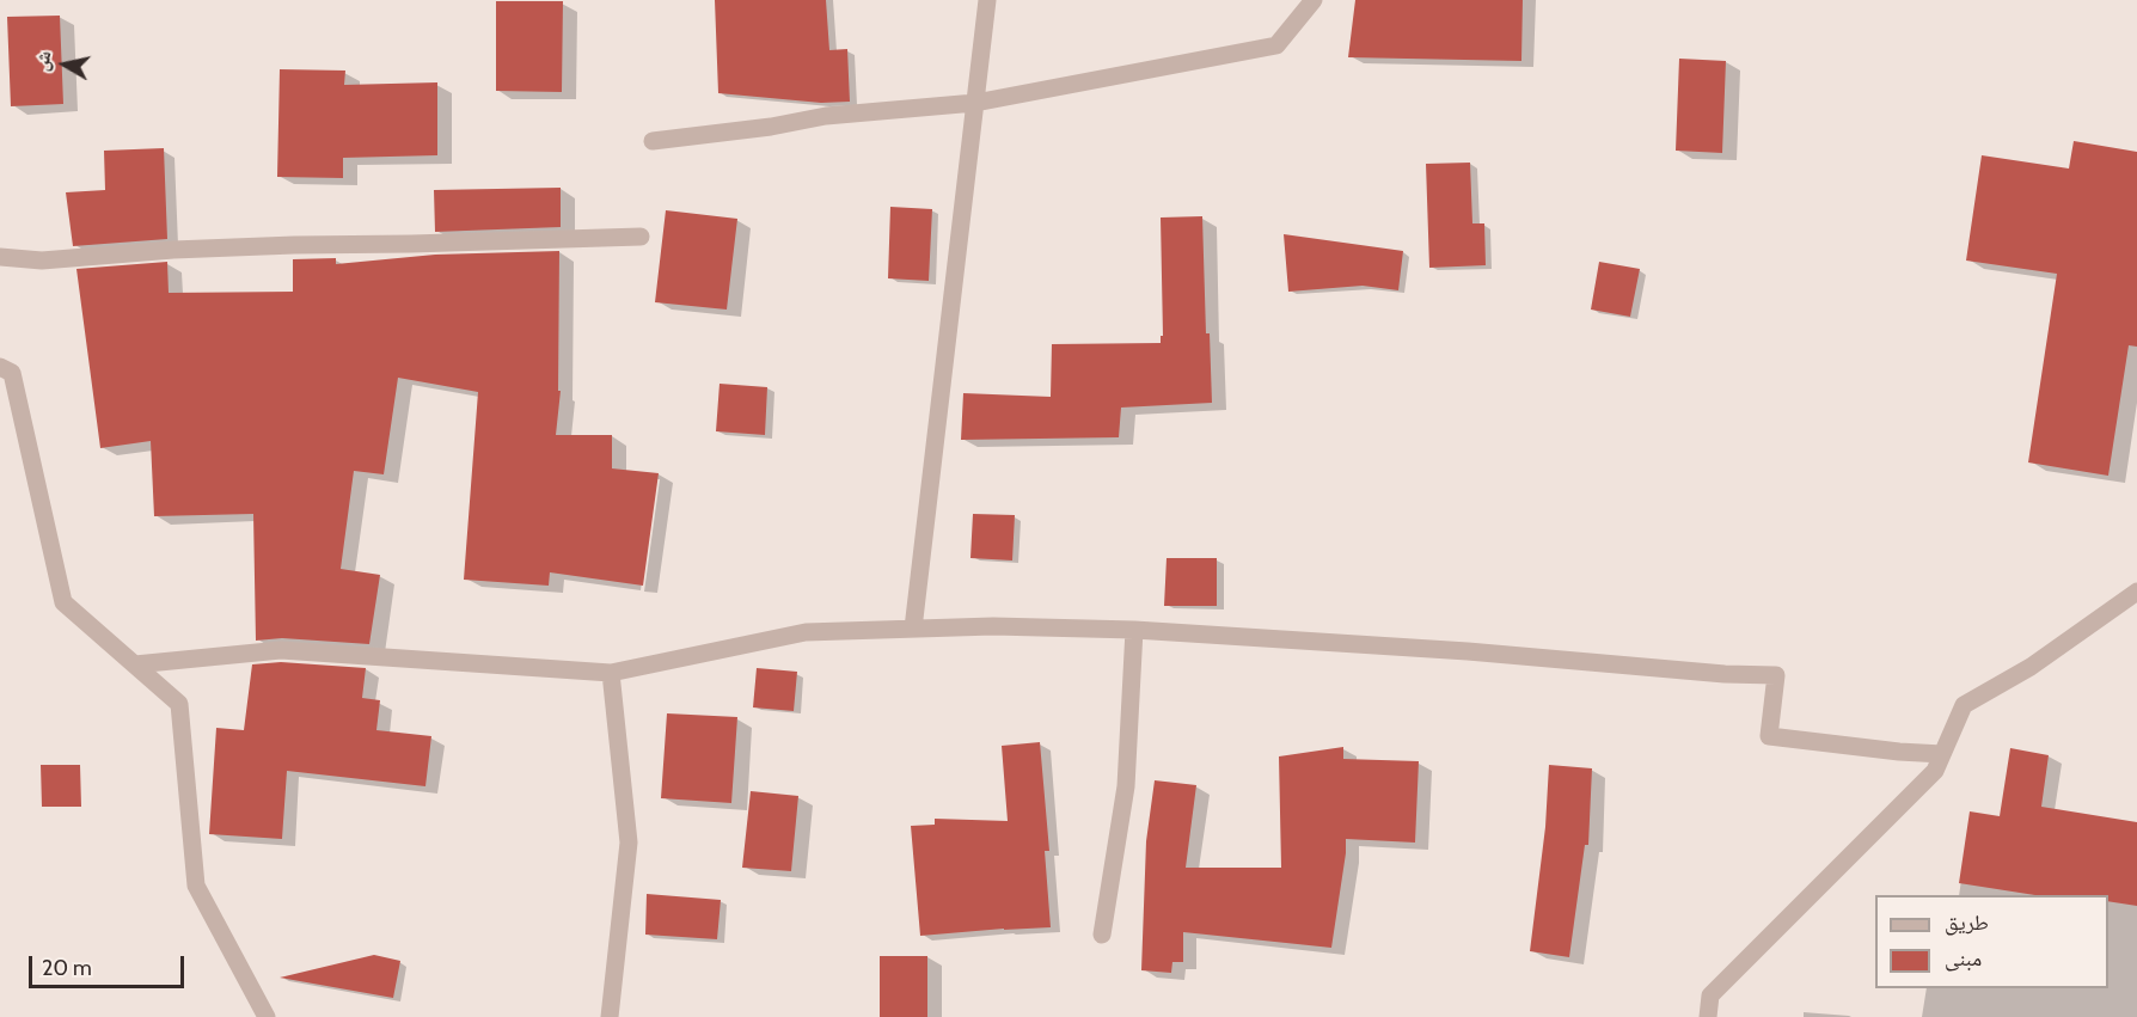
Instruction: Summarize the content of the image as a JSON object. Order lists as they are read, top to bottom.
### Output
{
  "legend": ["طريق", "مبنى"],
  "scale_bar": "20 m",
  "north": "left"
}
